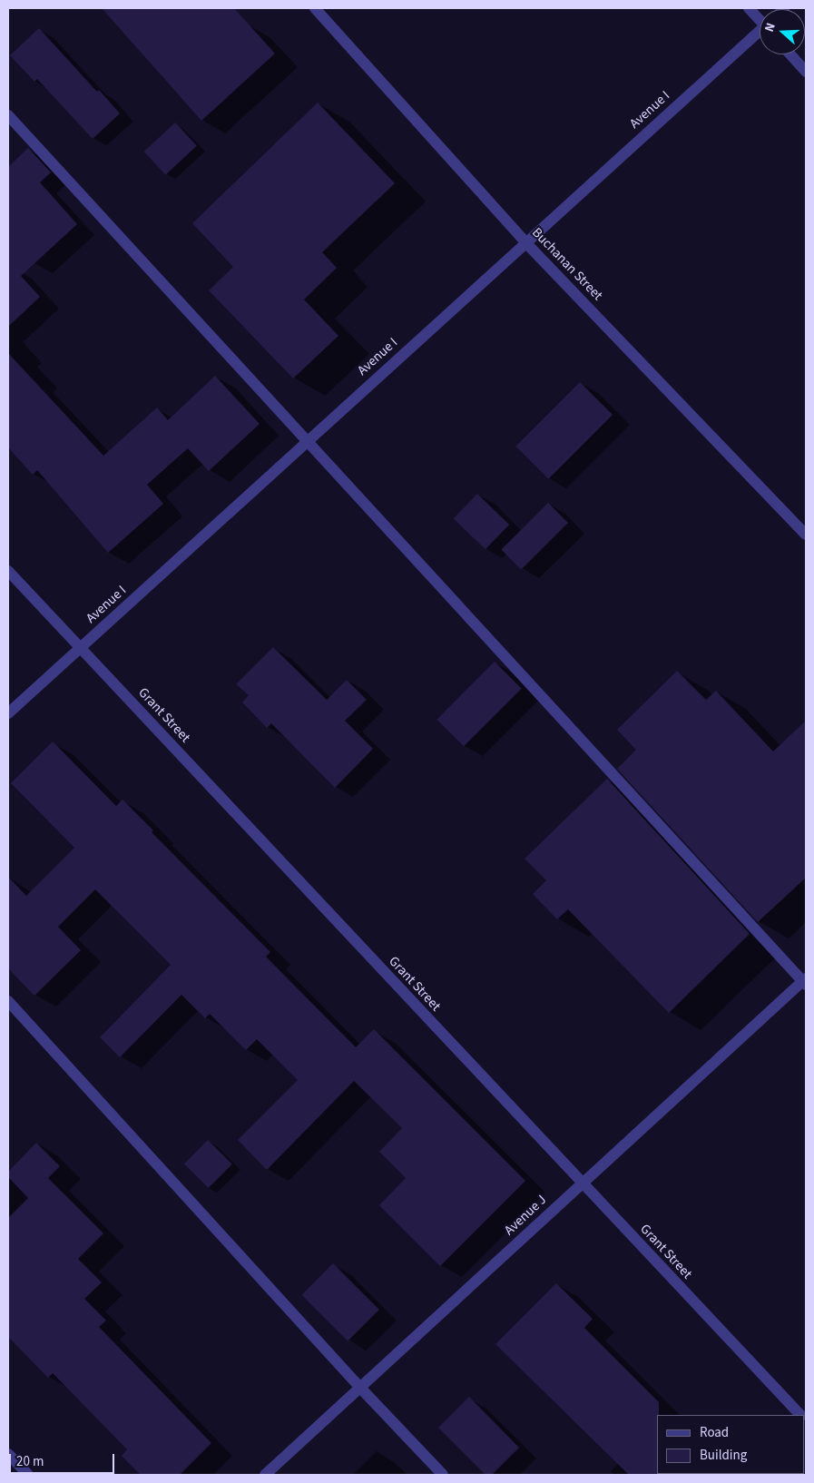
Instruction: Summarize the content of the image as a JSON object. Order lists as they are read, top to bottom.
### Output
{
  "streets": {
    "street": [
      "Avenue I",
      "Buchanan Street",
      "Grant Street",
      "Avenue J"
    ]
  },
  "crossings": [
    ["Avenue I", "Buchanan Street"],
    ["Avenue I", "Grant Street"],
    ["Grant Street", "Avenue J"]
  ],
  "legend": ["Road", "Building"],
  "scale_bar": "20 m",
  "north": "left"
}
